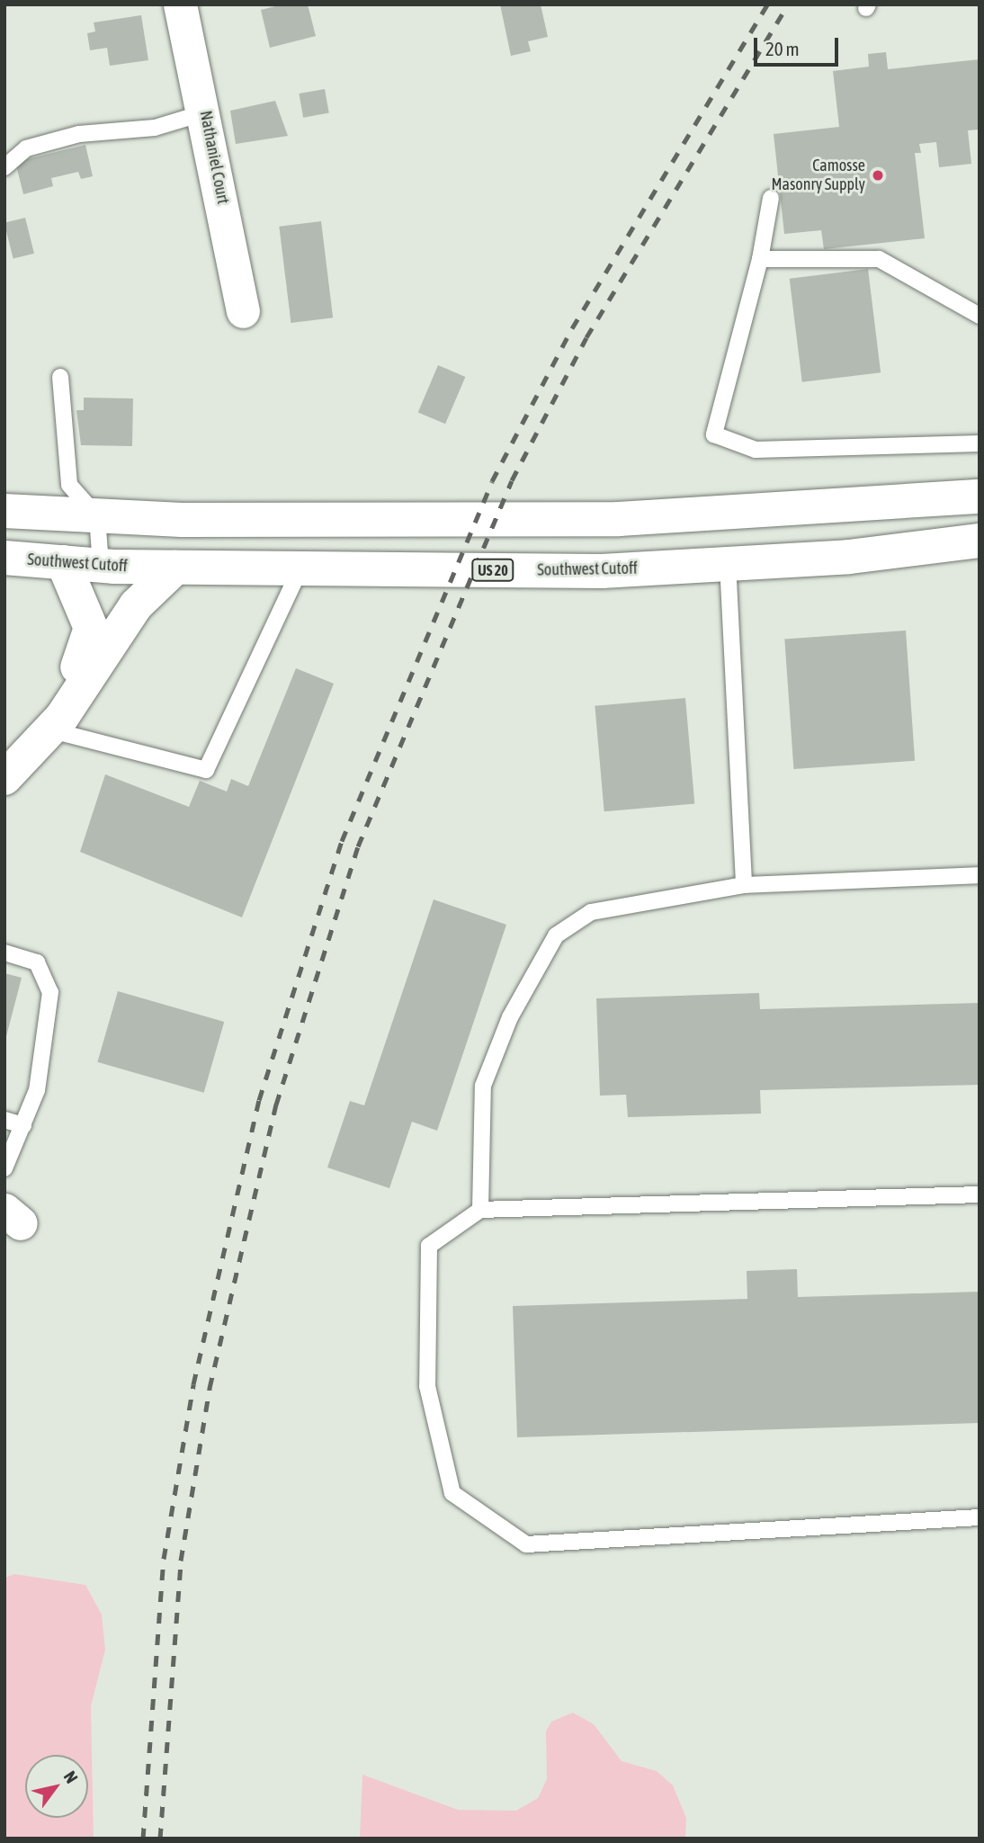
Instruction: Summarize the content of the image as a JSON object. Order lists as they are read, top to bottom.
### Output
{
  "streets": {
    "main road": ["Southwest Cutoff", "US 20"],
    "street": ["Nathaniel Court"]
  },
  "places": ["Camosse Masonry Supply"],
  "scale_bar": "20 m",
  "north": "top right"
}
